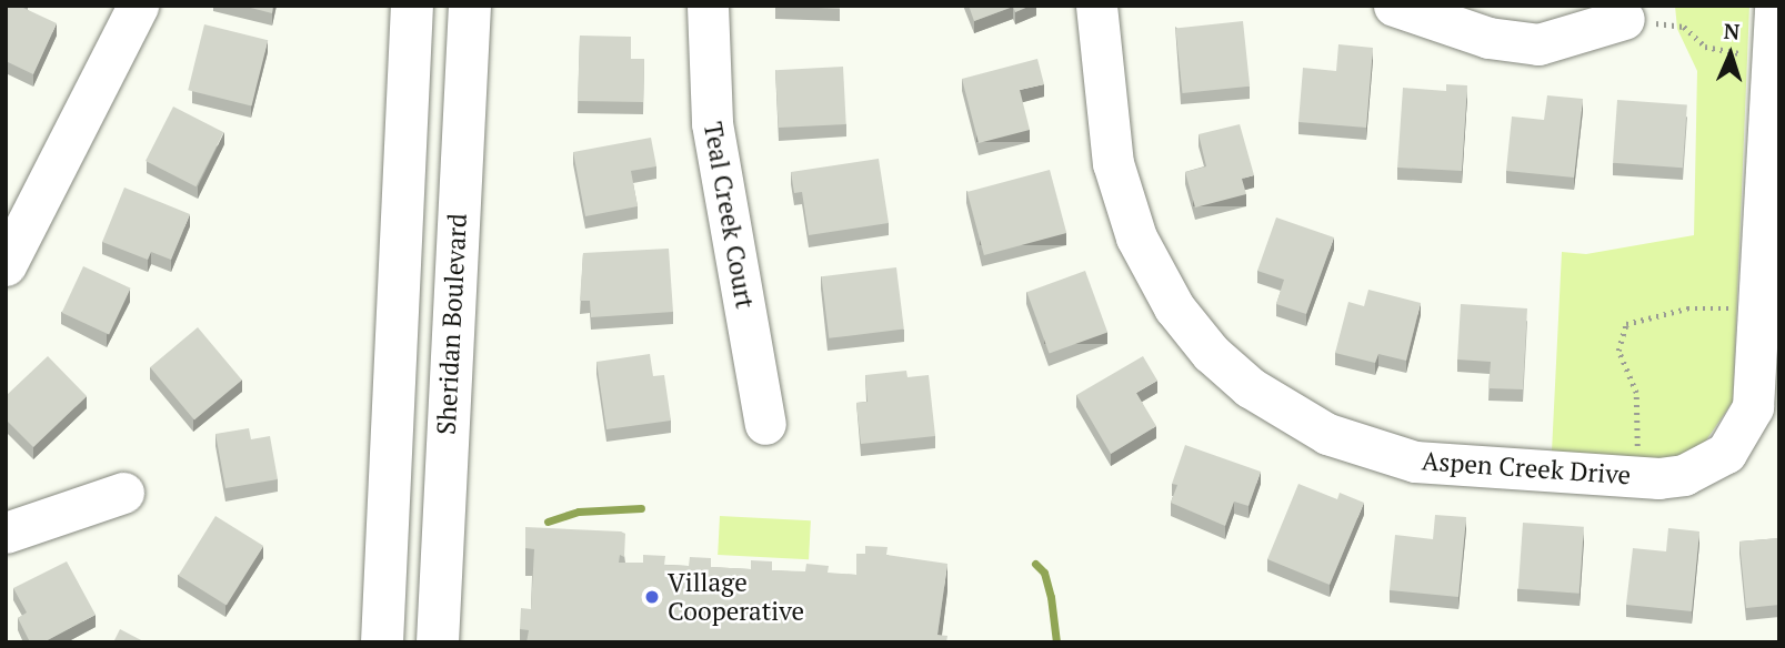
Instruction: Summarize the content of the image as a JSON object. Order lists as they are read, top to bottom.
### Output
{
  "streets": {
    "main road": ["Sheridan Boulevard"],
    "street": ["Teal Creek Court", "Aspen Creek Drive"]
  },
  "places": ["Village Cooperative"],
  "north": "top"
}
